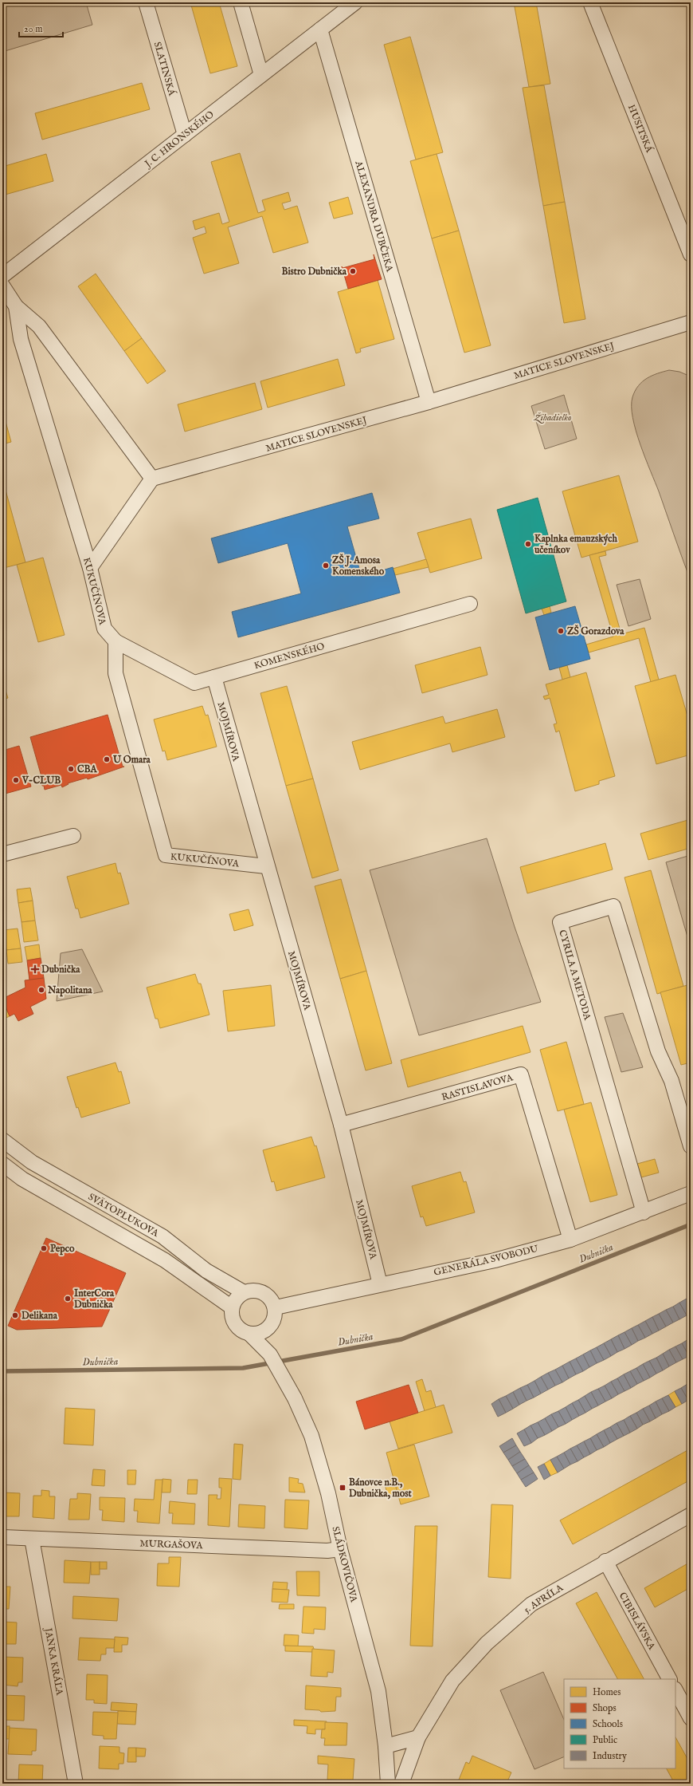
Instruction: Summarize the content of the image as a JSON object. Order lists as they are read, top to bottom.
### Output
{
  "streets": {
    "street": [
      "SLATINSKÁ",
      "HUSITSKÁ",
      "J. C. HRONSKÉHO",
      "ALEXANDRA DUBČEKA",
      "MATICE SLOVENSKEJ",
      "KUKUČÍNOVA",
      "KOMENSKÉHO",
      "MOJMÍROVA",
      "CYRILA A METODA",
      "RASTISLAVOVA",
      "SVÄTOPLUKOVA",
      "GENERÁLA SVOBODU",
      "MURGAŠOVA",
      "SLÁDKOVIČOVA",
      "5. APRÍLA",
      "CIBISLÁVSKA",
      "JANKA KRÁĽA"
    ]
  },
  "crossings": [
    ["SLATINSKÁ", "J. C. HRONSKÉHO"],
    ["J. C. HRONSKÉHO", "ALEXANDRA DUBČEKA"],
    ["ALEXANDRA DUBČEKA", "MATICE SLOVENSKEJ"],
    ["KUKUČÍNOVA", "KOMENSKÉHO"],
    ["KUKUČÍNOVA", "MOJMÍROVA"],
    ["KOMENSKÉHO", "MOJMÍROVA"],
    ["MOJMÍROVA", "RASTISLAVOVA"],
    ["MOJMÍROVA", "GENERÁLA SVOBODU"],
    ["CYRILA A METODA", "GENERÁLA SVOBODU"],
    ["RASTISLAVOVA", "GENERÁLA SVOBODU"],
    ["SVÄTOPLUKOVA", "GENERÁLA SVOBODU"],
    ["SVÄTOPLUKOVA", "SLÁDKOVIČOVA"],
    ["GENERÁLA SVOBODU", "SLÁDKOVIČOVA"],
    ["MURGAŠOVA", "SLÁDKOVIČOVA"],
    ["MURGAŠOVA", "JANKA KRÁĽA"],
    ["5. APRÍLA", "CIBISLÁVSKA"]
  ],
  "water": ["Dubnička"],
  "parks": ["Žihadielko"],
  "places": {
    "other": [
      "Bistro Dubnička",
      "Kaplnka emauzských učeníkov",
      "ZŠ J. Amosa Komenského",
      "ZŠ Gorazdova",
      "U Omara",
      "CBA",
      "V-CLUB",
      "Napolitana",
      "Pepco",
      "InterCora Dubnička",
      "Delikana"
    ],
    "health": ["Dubnička"],
    "transit": ["Bánovce n.B., Dubnička, most"]
  },
  "legend": [
    "Homes",
    "Shops",
    "Schools",
    "Public",
    "Industry"
  ],
  "scale_bar": "20 m"
}
